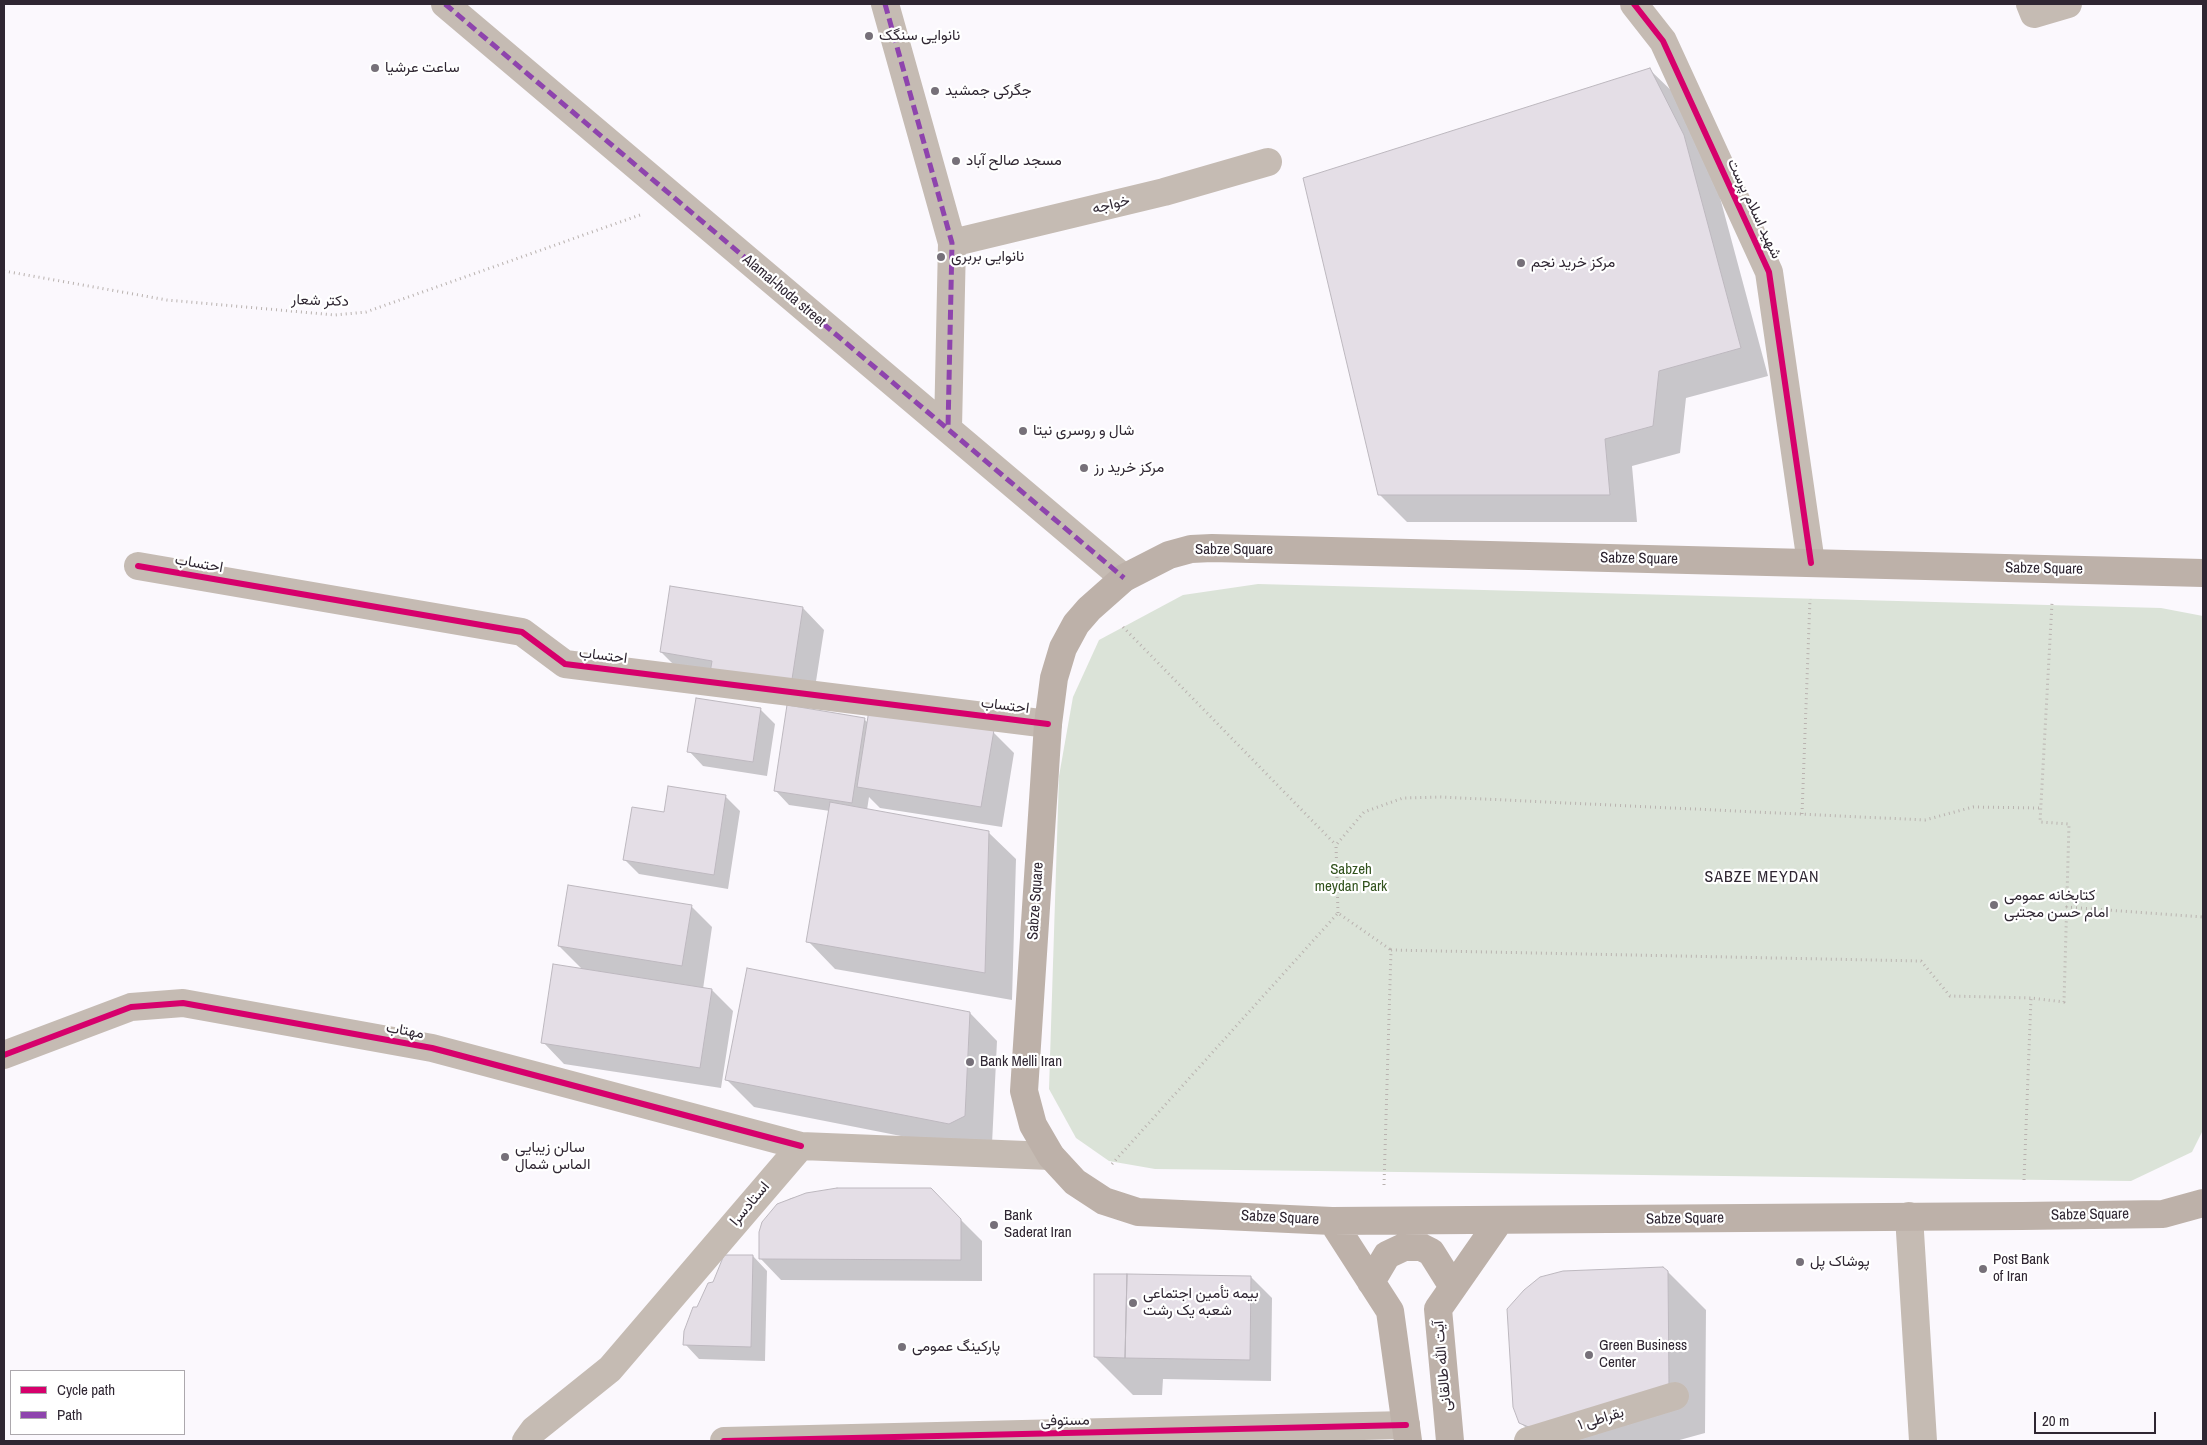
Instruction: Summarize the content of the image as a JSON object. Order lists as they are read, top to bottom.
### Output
{
  "streets": {
    "main road": ["Sabze Square", "آیت الله طالقانی"],
    "street": [
      "خواجه",
      "شهید اسلام پرست",
      "Alamal-hoda street",
      "احتساب",
      "مهتاب",
      "استادسرا",
      "بقراطی ۱",
      "مستوفی"
    ],
    "path": ["دکتر شعار"]
  },
  "crossings": [
    ["شهید اسلام پرست", "Sabze Square"],
    ["Alamal-hoda street", "دکتر شعار"],
    ["Alamal-hoda street", "Sabze Square"],
    ["Sabze Square", "احتساب"],
    ["Sabze Square", "آیت الله طالقانی"],
    ["مهتاب", "استادسرا"]
  ],
  "districts": ["SABZE MEYDAN"],
  "parks": ["Sabzeh meydan Park"],
  "places": [
    "نانوایی سنگک",
    "ساعت عرشیا",
    "جگرکی جمشید",
    "مسجد صالح آباد",
    "نانوایی بربری",
    "مرکز خرید نجم",
    "شال و روسری نیتا",
    "مرکز خرید رز",
    "کتابخانه عمومی امام حسن مجتبی",
    "Bank Melli Iran",
    "سالن زیبایی الماس شمال",
    "Bank Saderat Iran",
    "پوشاک پل",
    "Post Bank of Iran",
    "بیمه تأمین اجتماعی شعبه یک رشت",
    "پارکینگ عمومی",
    "Green Business Center"
  ],
  "legend": ["Cycle path", "Path"],
  "scale_bar": "20 m"
}
